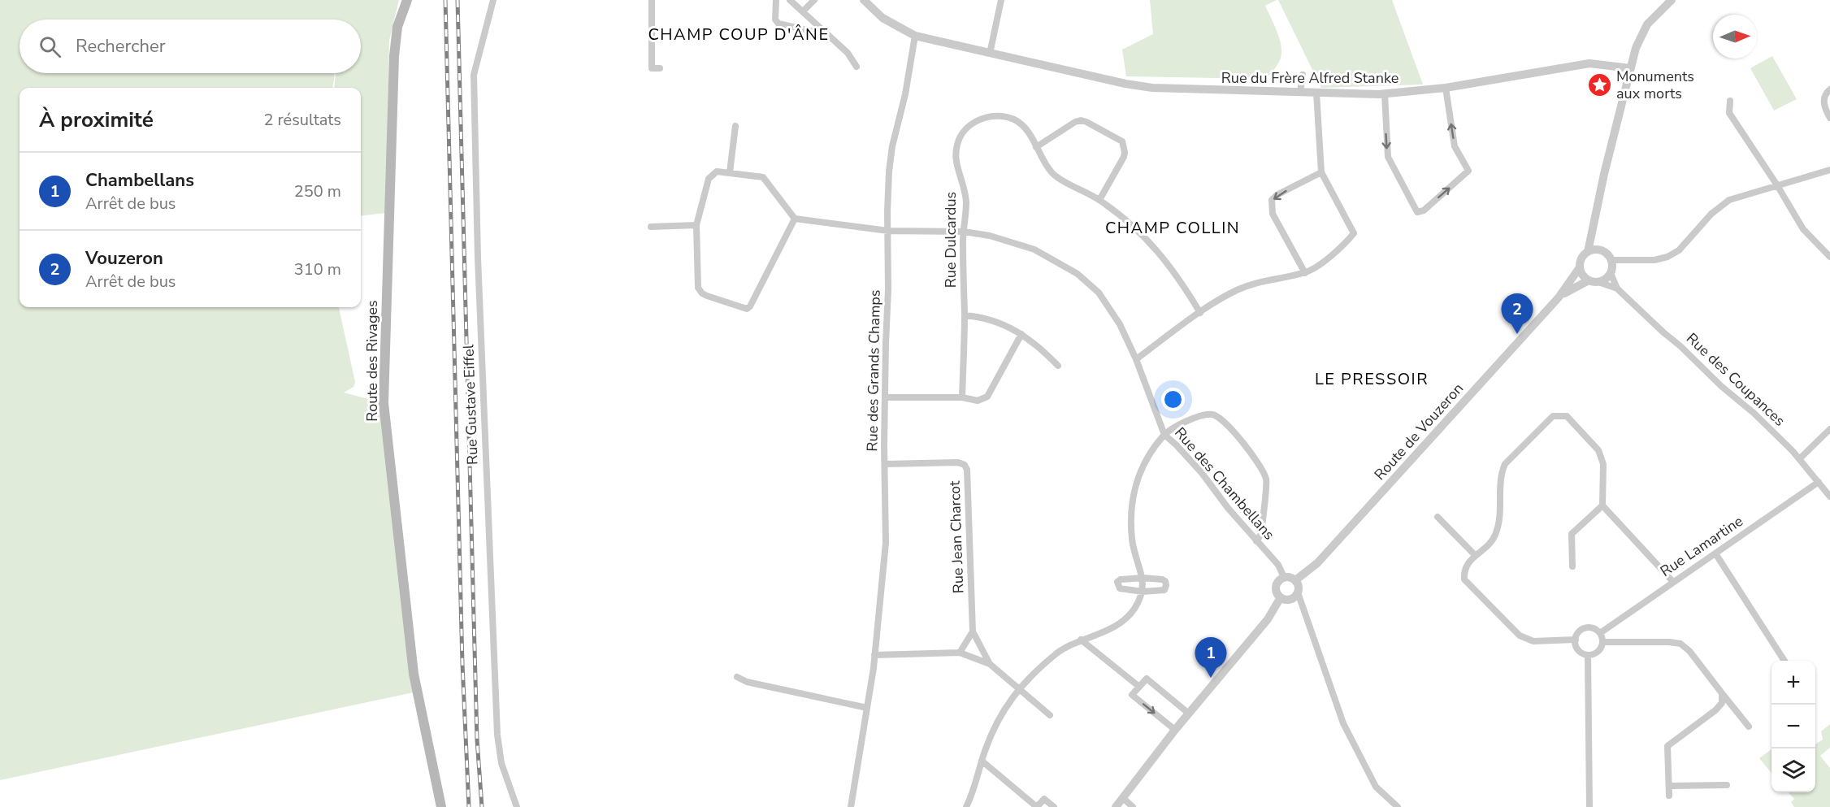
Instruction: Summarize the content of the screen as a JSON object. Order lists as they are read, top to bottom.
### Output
{
  "streets": {
    "main road": ["Route des Rivages"],
    "street": [
      "Rue du Frère Alfred Stanke",
      "Rue Dulcardus",
      "Rue des Grands Champs",
      "Rue des Coupances",
      "Rue Gustave Eiffel",
      "Route de Vouzeron",
      "Rue des Chambellans",
      "Rue Jean Charcot",
      "Rue Lamartine"
    ]
  },
  "crossings": [
    ["Rue du Frère Alfred Stanke", "Rue des Grands Champs"],
    ["Rue Dulcardus", "Rue des Chambellans"],
    ["Rue des Grands Champs", "Rue des Chambellans"],
    ["Rue des Grands Champs", "Rue Jean Charcot"],
    ["Rue des Coupances", "Route de Vouzeron"],
    ["Rue des Coupances", "Rue Lamartine"],
    ["Route de Vouzeron", "Rue des Chambellans"]
  ],
  "districts": ["CHAMP COUP D'ÂNE", "CHAMP COLLIN", "LE PRESSOIR"],
  "places": {
    "place": ["Monuments aux morts"]
  },
  "north": "right",
  "page": {
    "search": "Rechercher",
    "heading": ["À proximité", "2 résultats"],
    "list": [
      {
        "mark": "1",
        "name": "Chambellans",
        "note": "Arrêt de bus",
        "value": "250 m"
      },
      {
        "mark": "2",
        "name": "Vouzeron",
        "note": "Arrêt de bus",
        "value": "310 m"
      }
    ],
    "pins": ["2", "1"],
    "map_buttons": ["+", "−"]
  }
}
